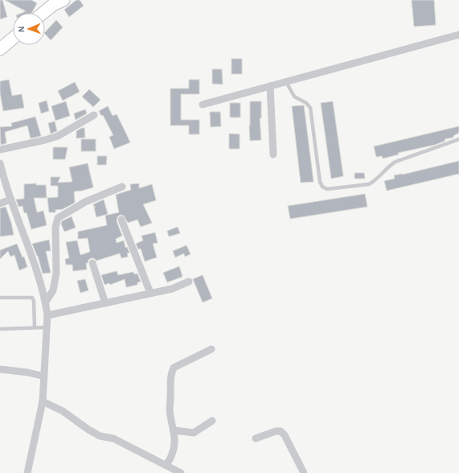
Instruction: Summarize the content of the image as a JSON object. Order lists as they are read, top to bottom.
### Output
{
  "north": "left"
}
